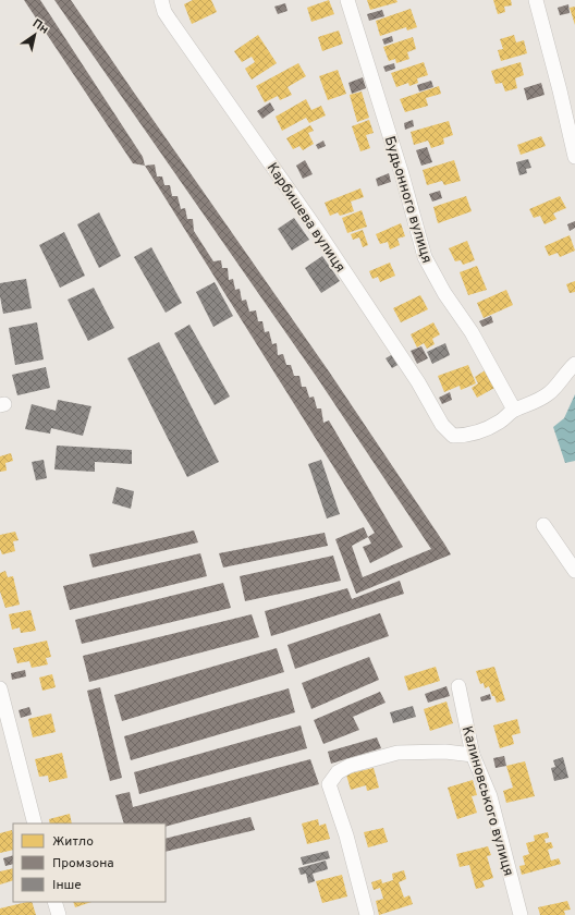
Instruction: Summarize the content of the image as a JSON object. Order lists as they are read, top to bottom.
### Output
{
  "streets": {
    "street": ["Будьонного вулиця", "Карбишева вулиця", "Калиновського вулиця"]
  },
  "crossings": [
    ["Будьонного вулиця", "Карбишева вулиця"]
  ],
  "legend": ["Житло", "Промзона", "Інше"],
  "north": "top right"
}
